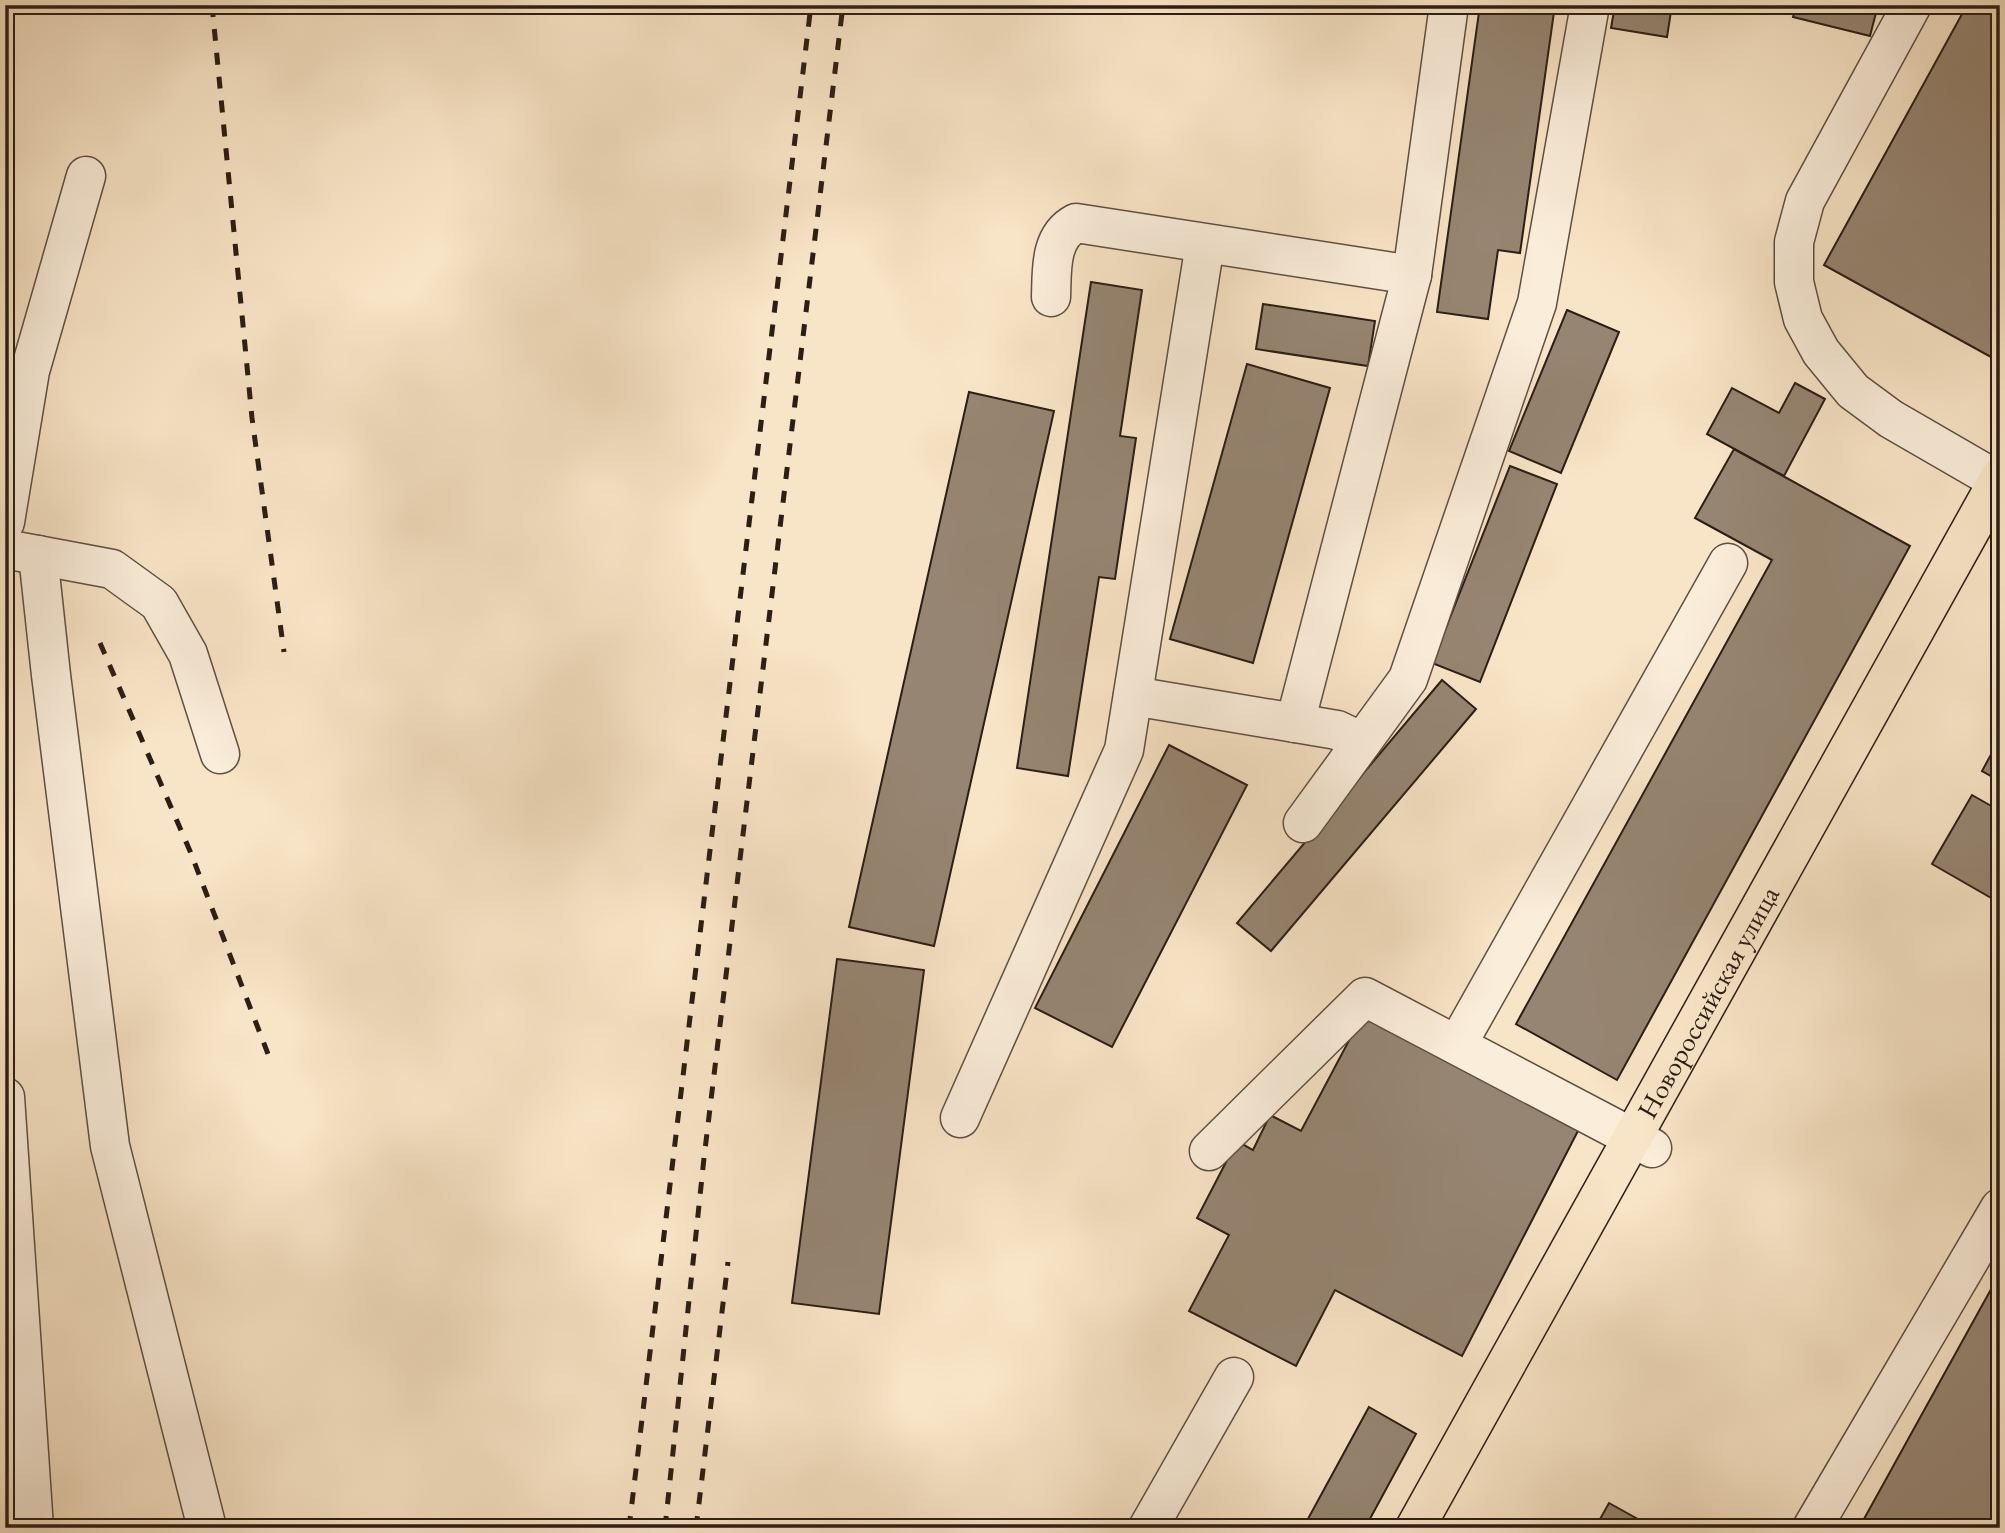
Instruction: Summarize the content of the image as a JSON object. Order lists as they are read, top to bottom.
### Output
{
  "streets": {
    "main road": ["Новороссийская улица"]
  }
}
